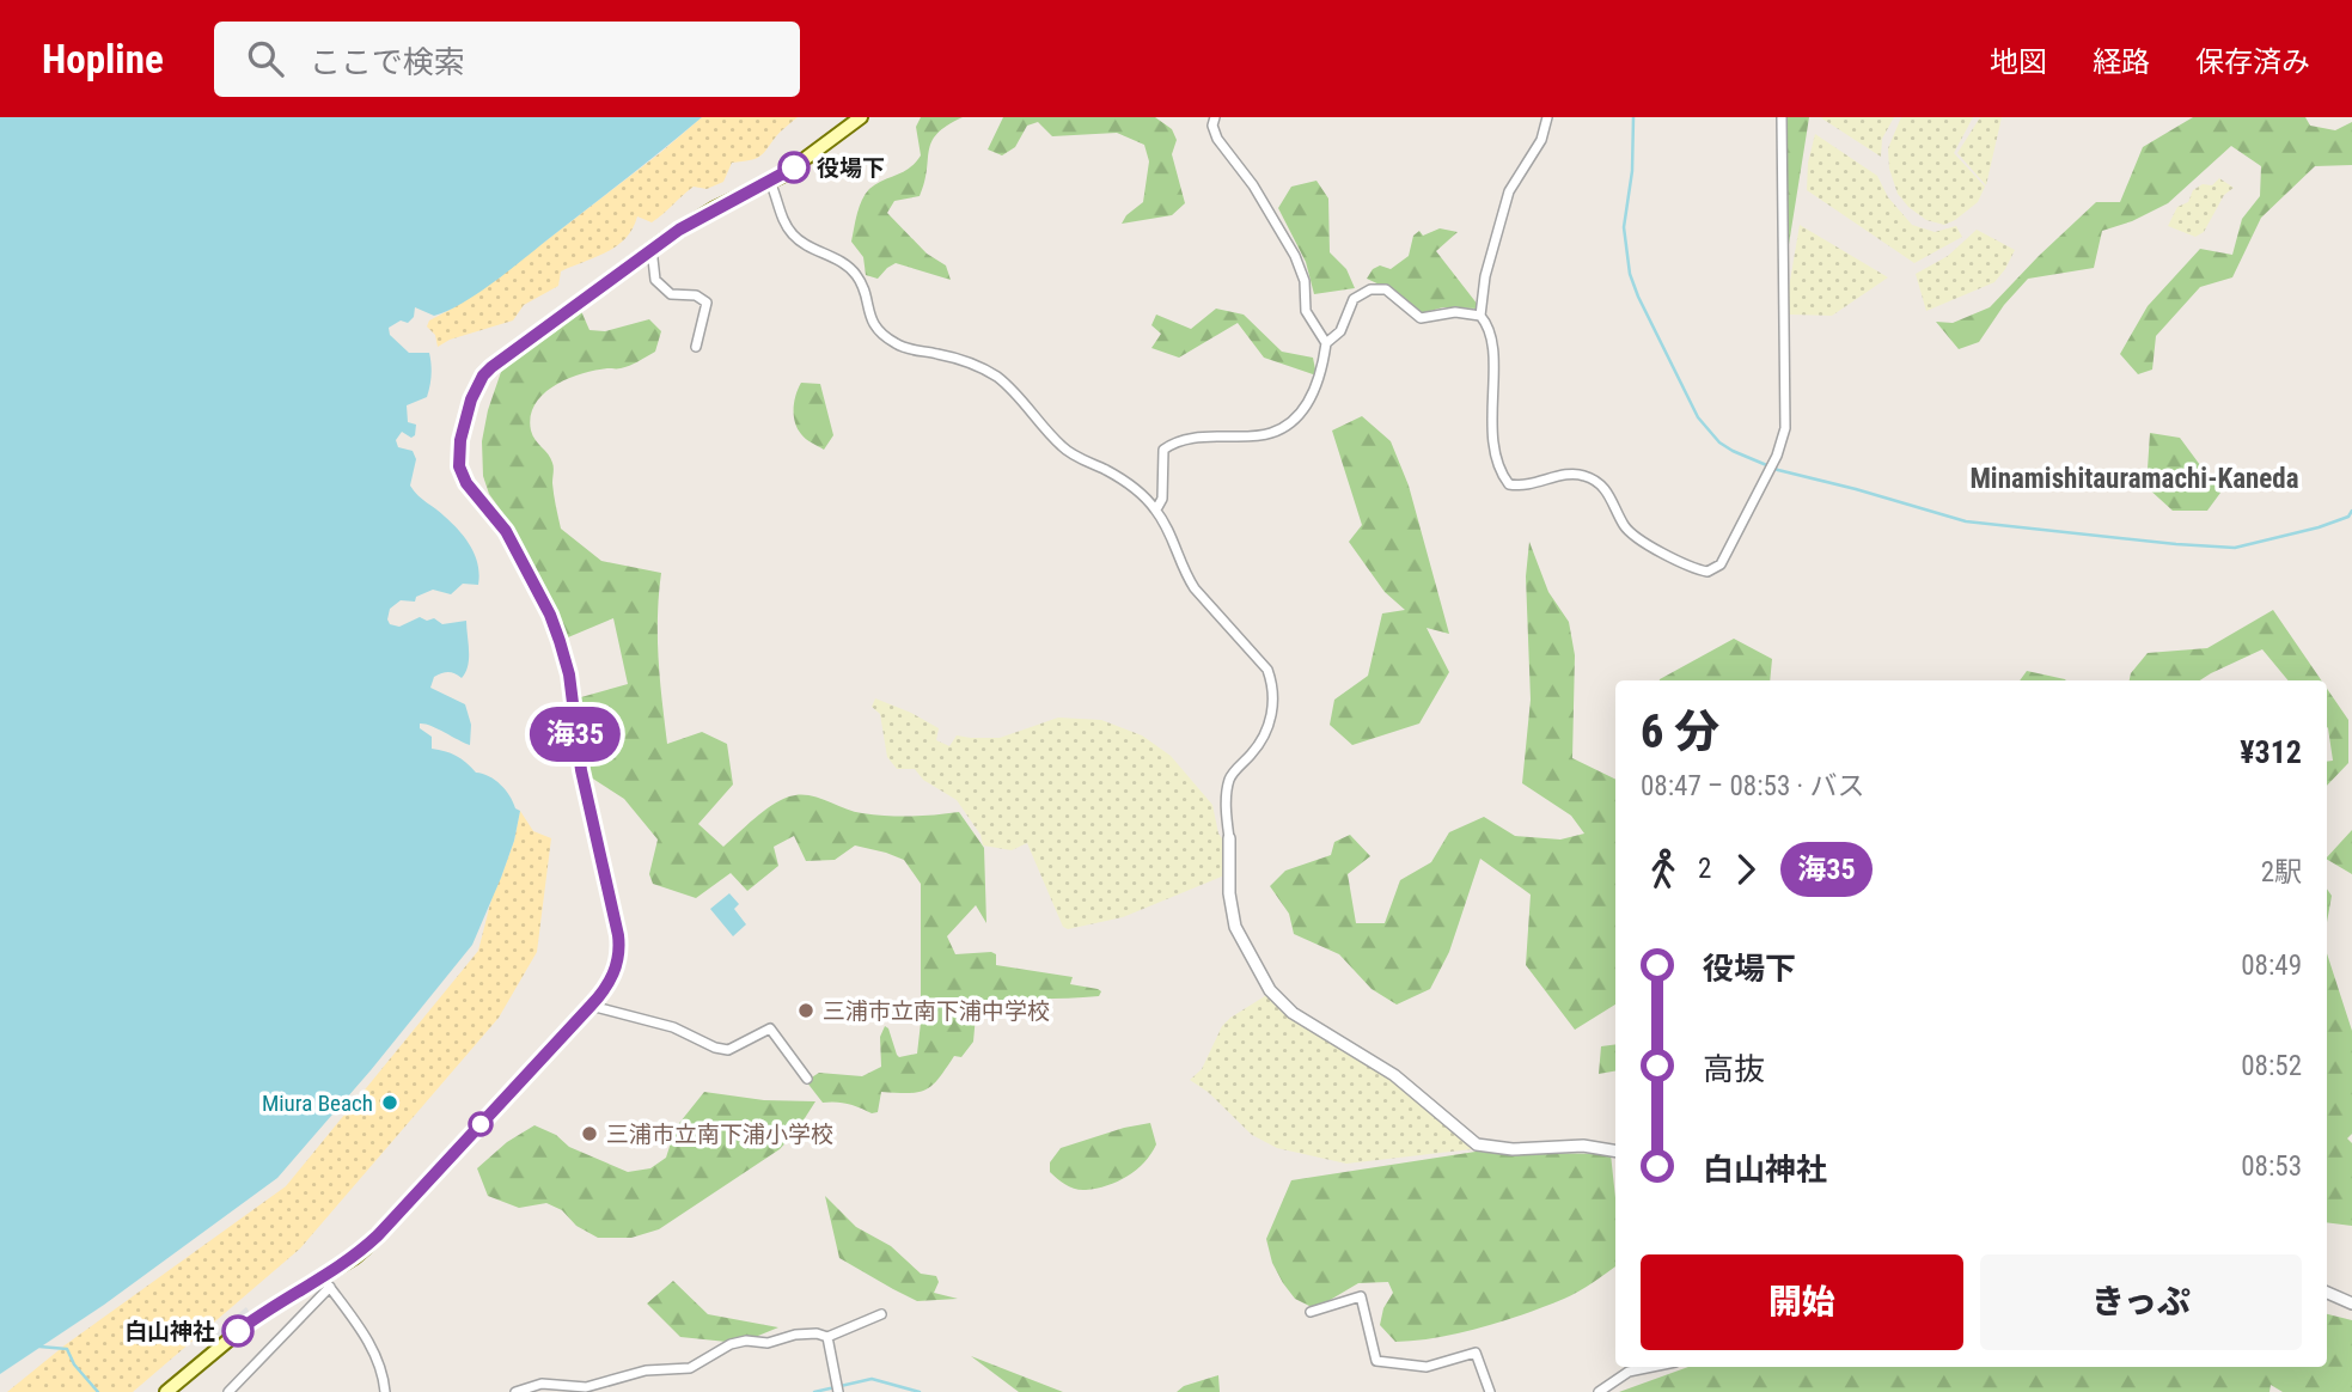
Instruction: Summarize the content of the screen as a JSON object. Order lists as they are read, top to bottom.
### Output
{
  "districts": ["Minamishitauramachi-Kaneda"],
  "places": [
    "役場下",
    "三浦市立南下浦中学校",
    "Miura Beach",
    "三浦市立南下浦小学校",
    "白山神社"
  ],
  "lines": ["bus line 海35"],
  "page": {
    "header": "Hopline",
    "search": "ここで検索",
    "nav": ["地図", "経路", "保存済み"],
    "on_map": "海35",
    "heading": ["6 分", "08:47 – 08:53 · バス", "¥312"],
    "legs": ["2", "海35", "2駅"],
    "list": [
      {
        "name": "役場下",
        "value": "08:49"
      },
      {
        "name": "高抜",
        "value": "08:52"
      },
      {
        "name": "白山神社",
        "value": "08:53"
      }
    ],
    "buttons": ["開始", "きっぷ"]
  }
}
